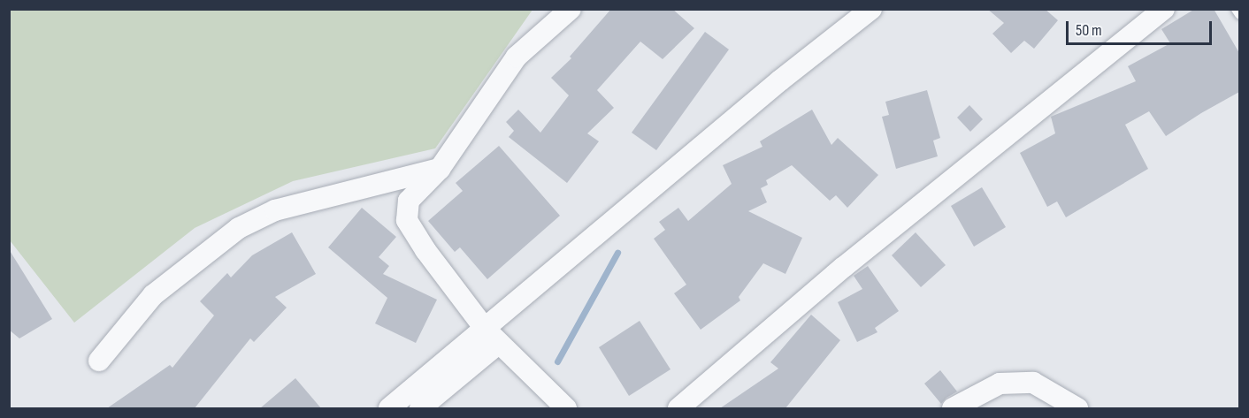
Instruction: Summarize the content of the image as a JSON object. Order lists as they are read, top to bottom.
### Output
{
  "scale_bar": "50 m"
}
